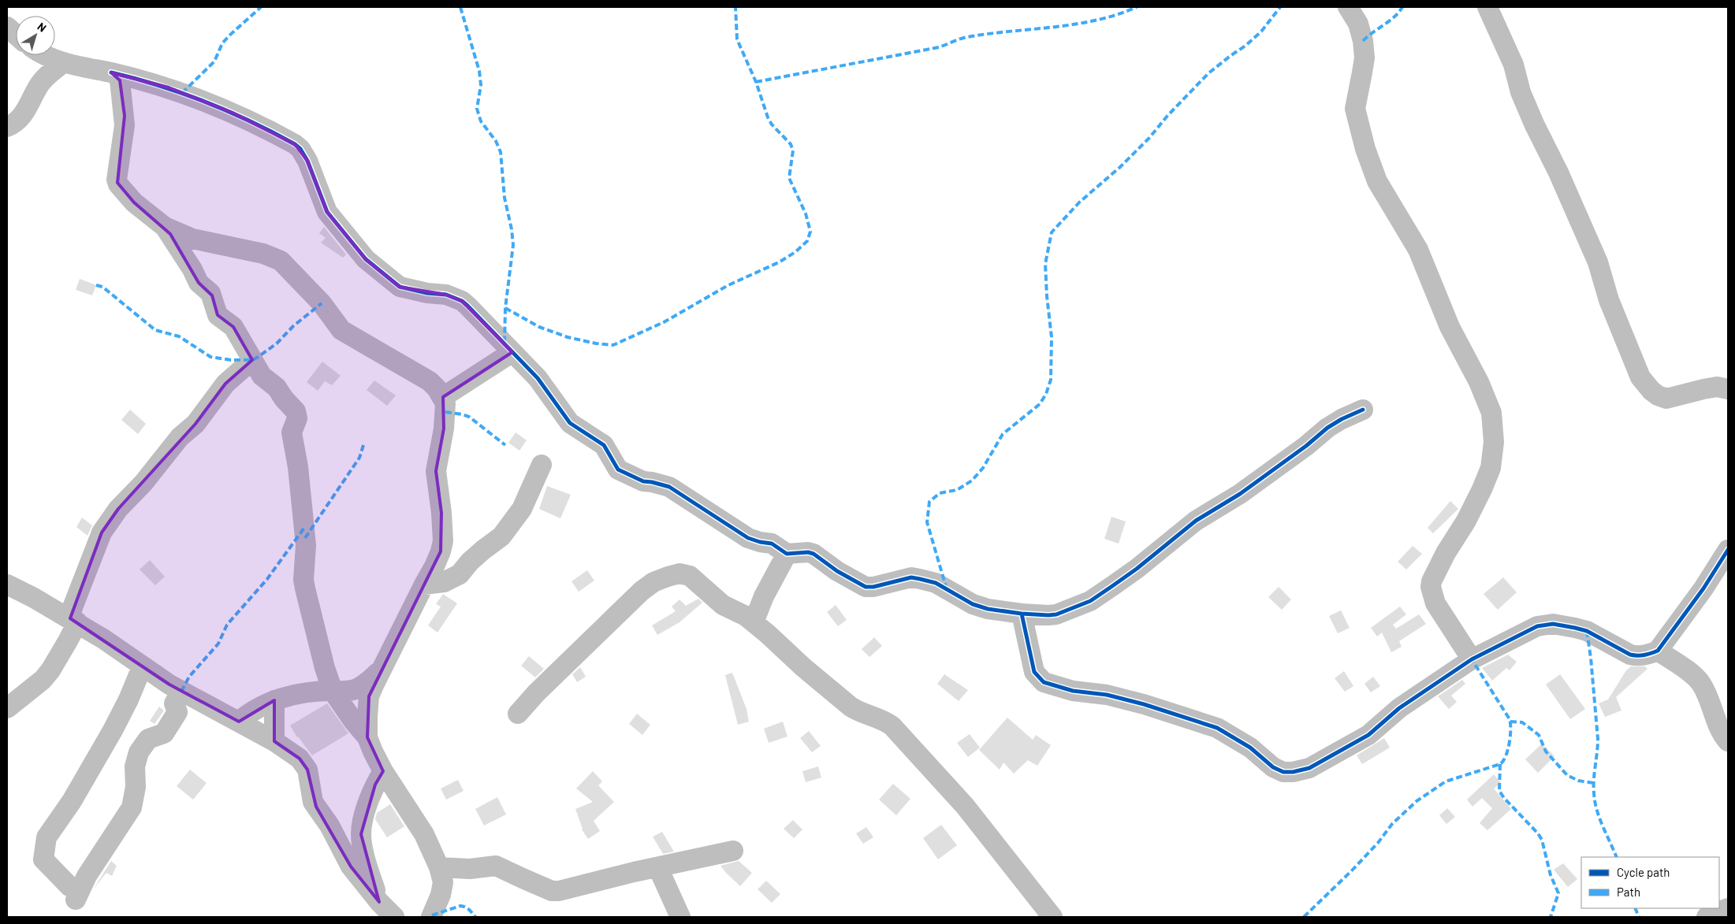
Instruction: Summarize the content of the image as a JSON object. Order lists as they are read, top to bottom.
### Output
{
  "legend": ["Cycle path", "Path"],
  "north": "top right"
}
